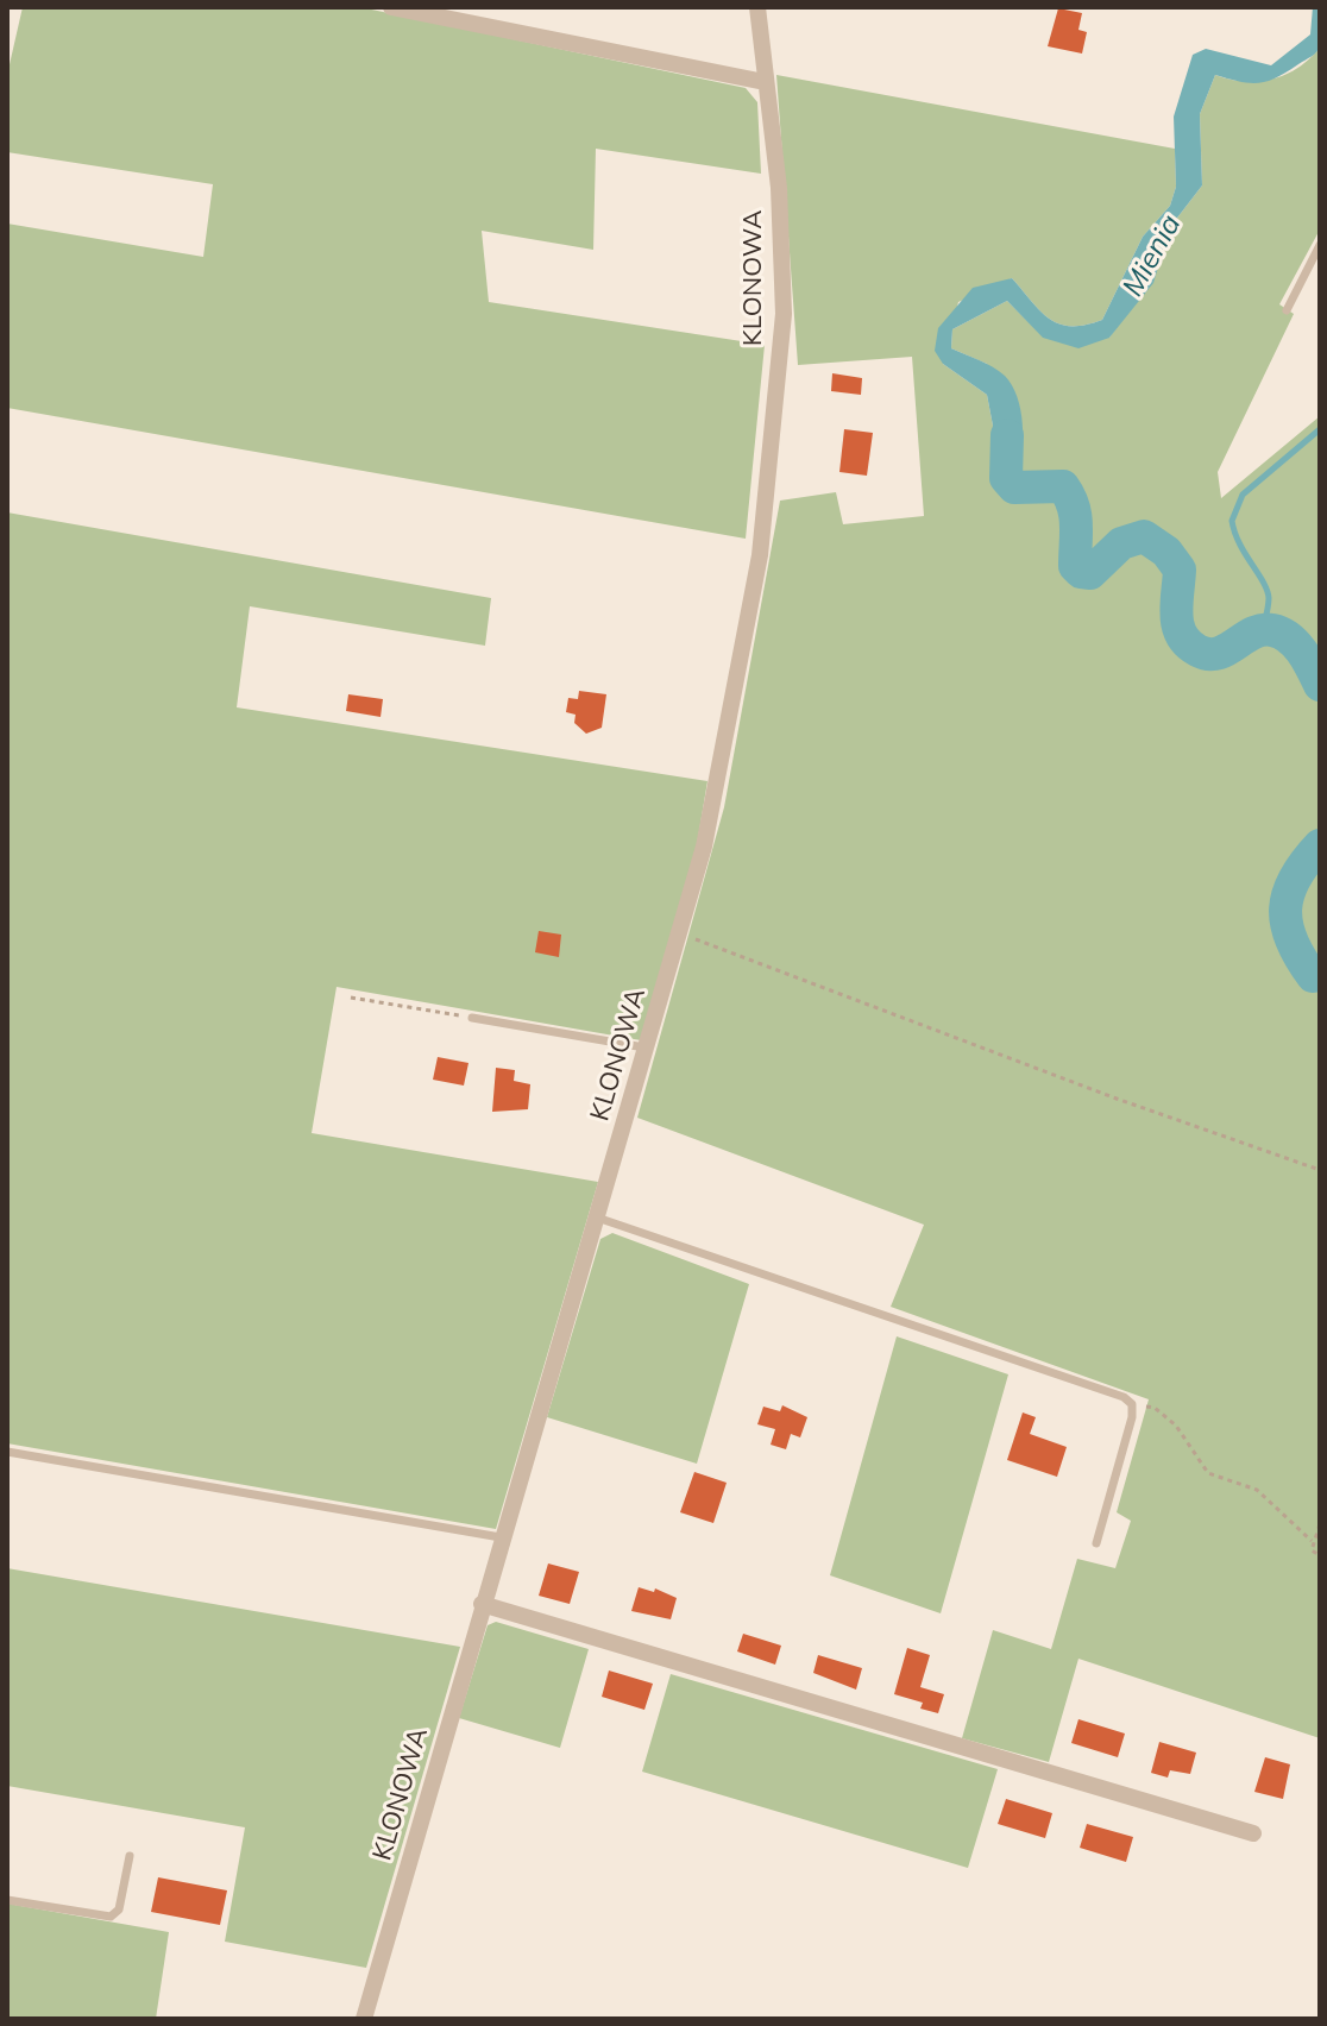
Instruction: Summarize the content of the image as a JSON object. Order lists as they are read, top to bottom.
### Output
{
  "streets": {
    "street": ["KLONOWA"]
  },
  "water": ["Mienia"]
}
